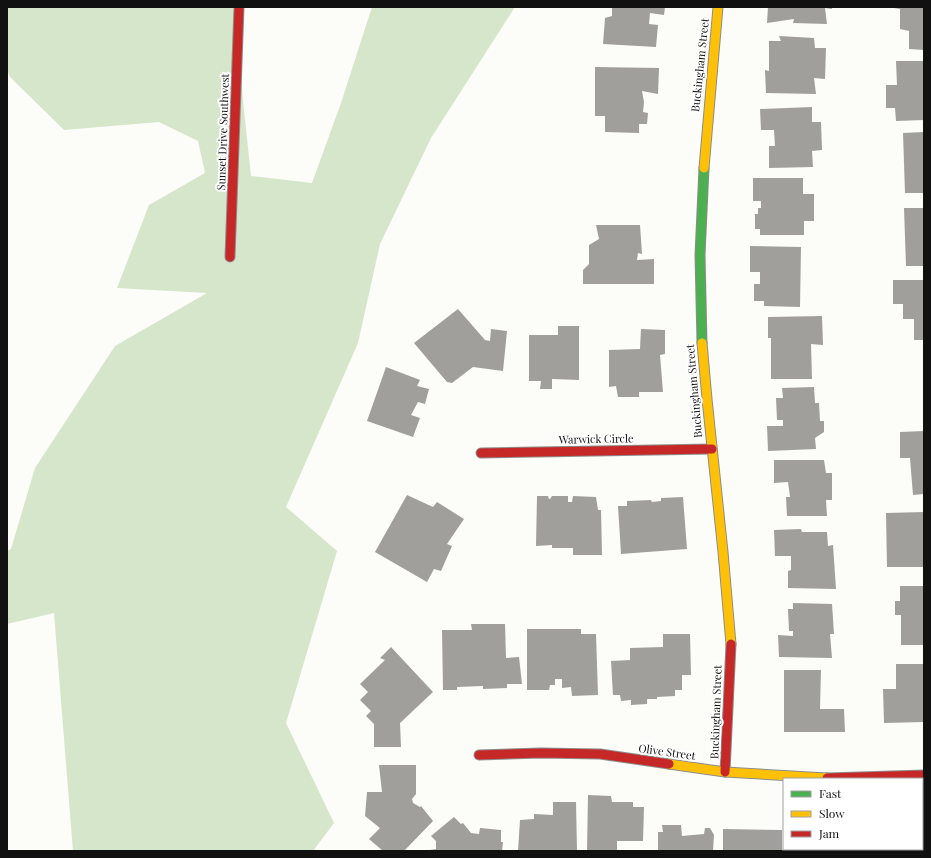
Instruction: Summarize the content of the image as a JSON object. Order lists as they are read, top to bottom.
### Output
{
  "streets": {
    "street": [
      "Buckingham Street",
      "Sunset Drive Southwest",
      "Warwick Circle",
      "Olive Street"
    ]
  },
  "crossings": [
    ["Buckingham Street", "Warwick Circle"],
    ["Buckingham Street", "Olive Street"]
  ],
  "legend": ["Fast", "Slow", "Jam"]
}
